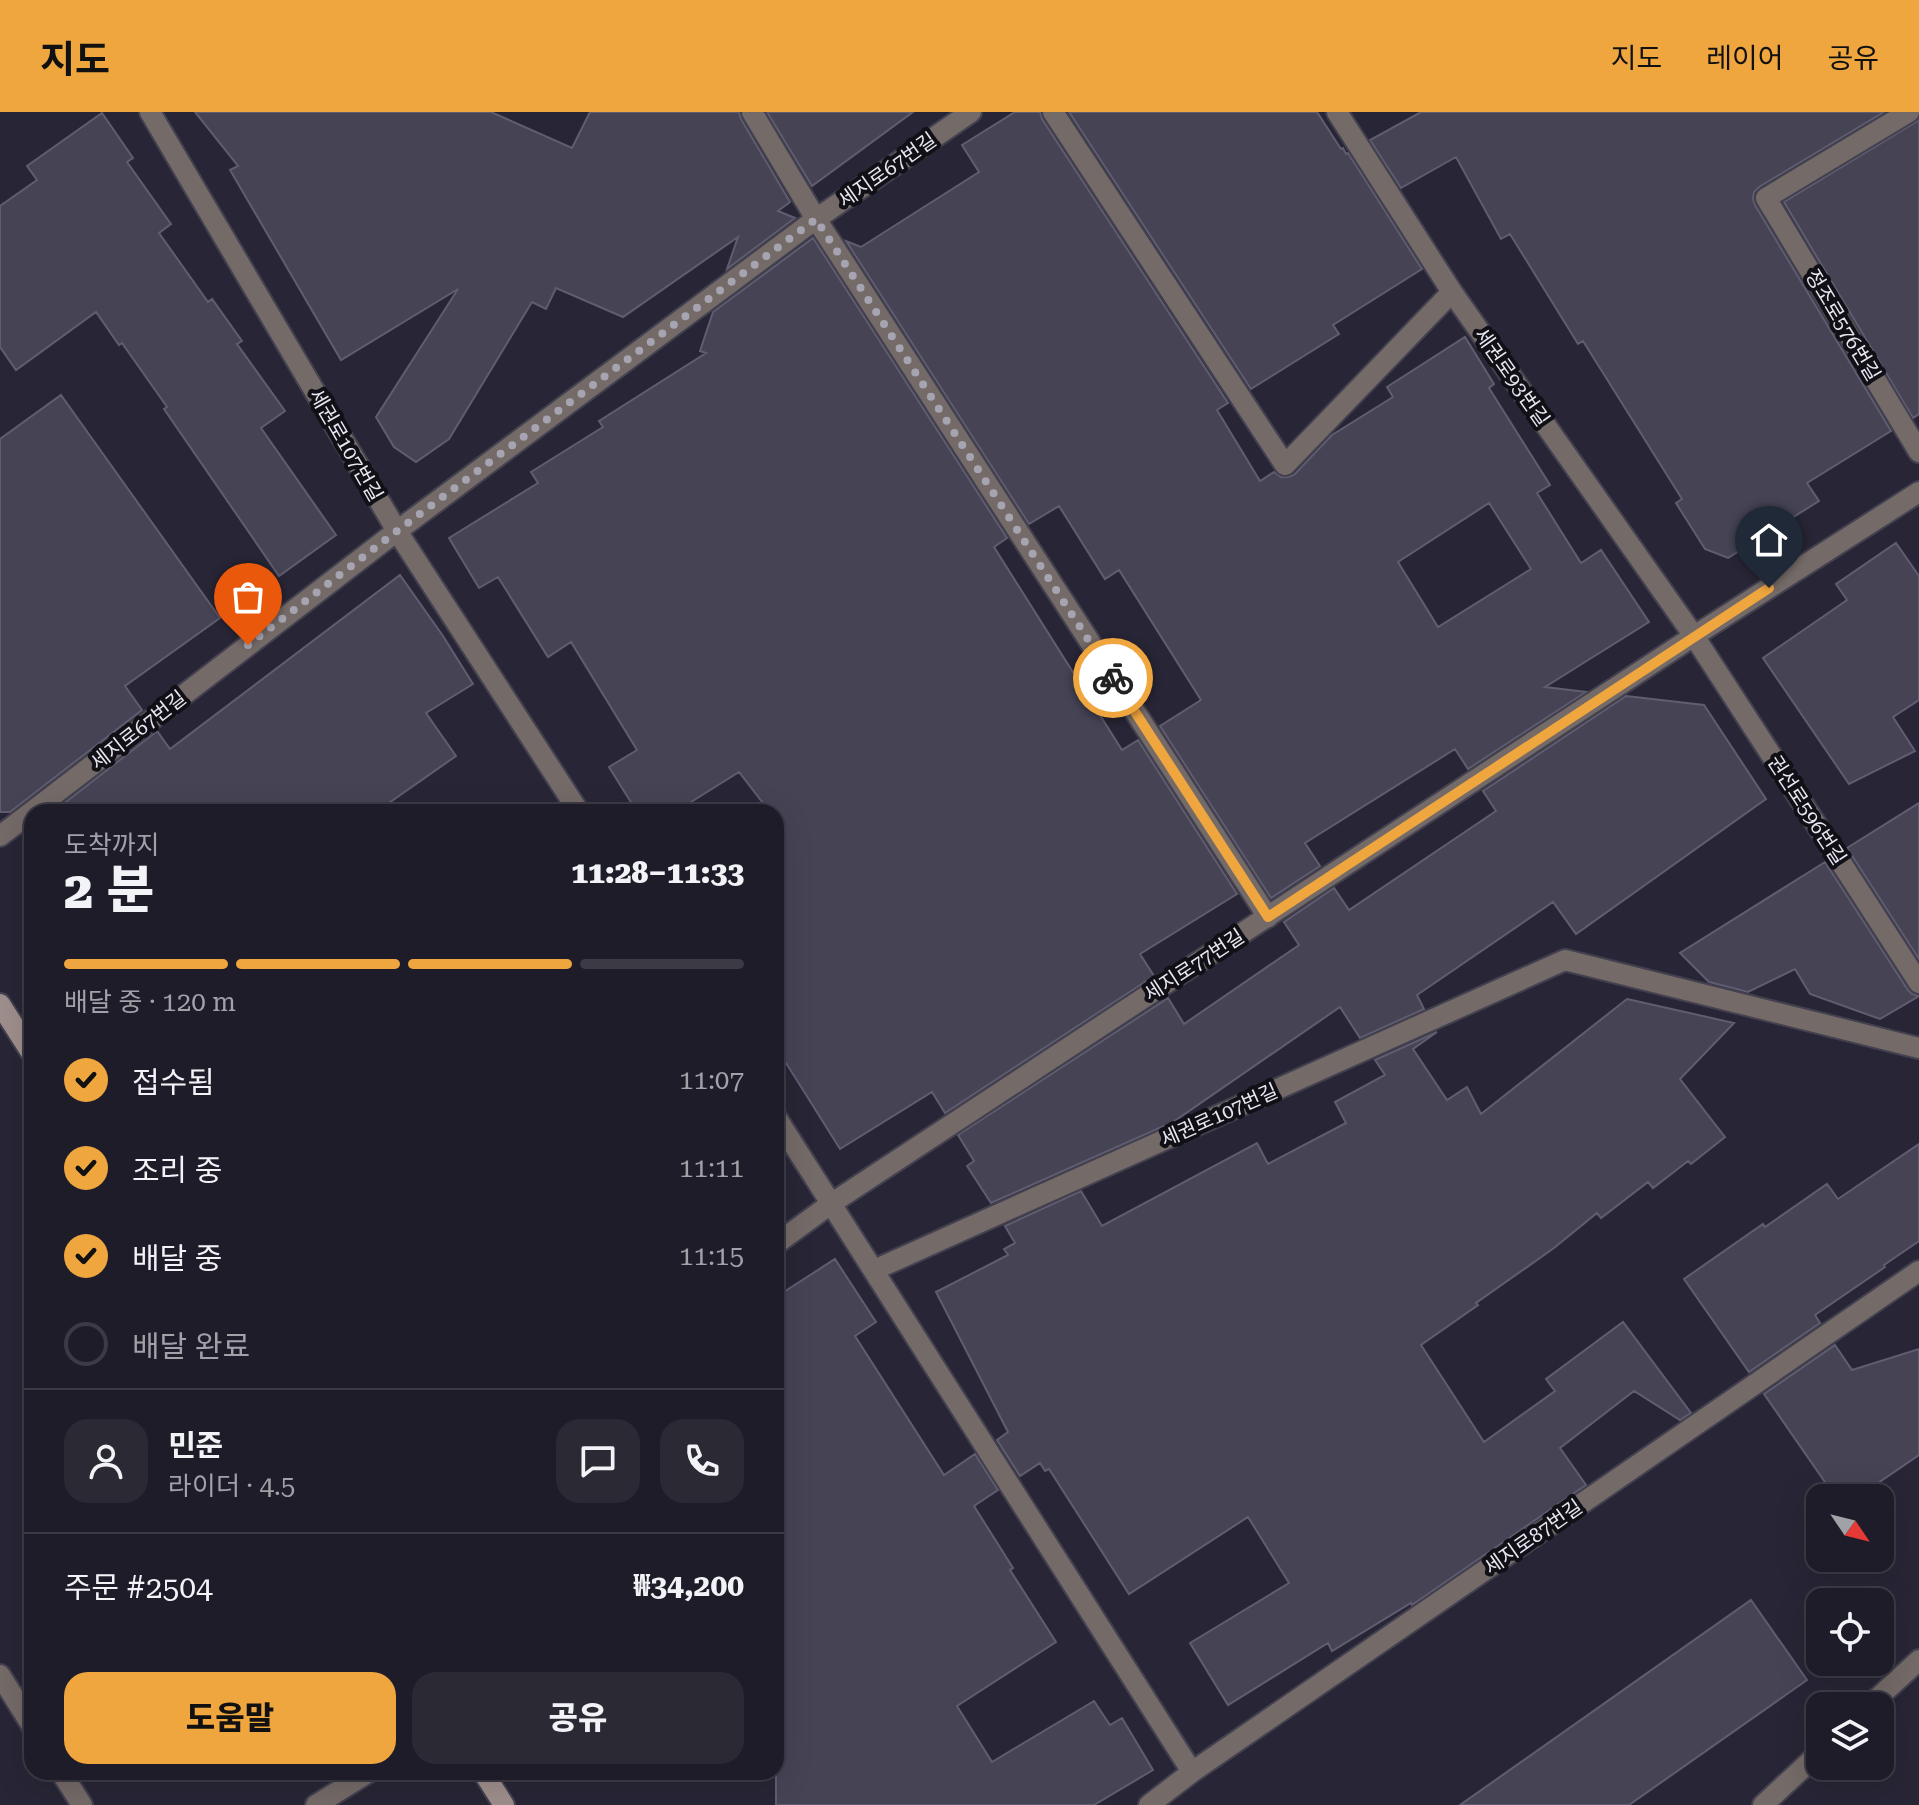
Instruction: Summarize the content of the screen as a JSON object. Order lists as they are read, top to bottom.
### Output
{
  "streets": {
    "street": [
      "세지로67번길",
      "정조로576번길",
      "세권로93번길",
      "세권로107번길",
      "권선로596번길",
      "세지로77번길",
      "세지로87번길"
    ]
  },
  "crossings": [
    ["세지로67번길", "세권로107번길"],
    ["세권로93번길", "권선로596번길"],
    ["세권로93번길", "세지로77번길"],
    ["권선로596번길", "세지로77번길"]
  ],
  "north": "bottom right",
  "page": {
    "header": "지도",
    "nav": ["지도", "레이어", "공유"],
    "heading": ["2 분", "도착까지", "11:28–11:33"],
    "panel": [
      "민준",
      "라이더 · 4.5",
      "주문 #2504",
      "₩34,200"
    ],
    "bar": "배달 중 · 120 m",
    "list": [
      ["접수됨", "11:07"],
      ["조리 중", "11:11"],
      ["배달 중", "11:15"],
      "배달 완료"
    ],
    "buttons": ["도움말", "공유"]
  }
}
